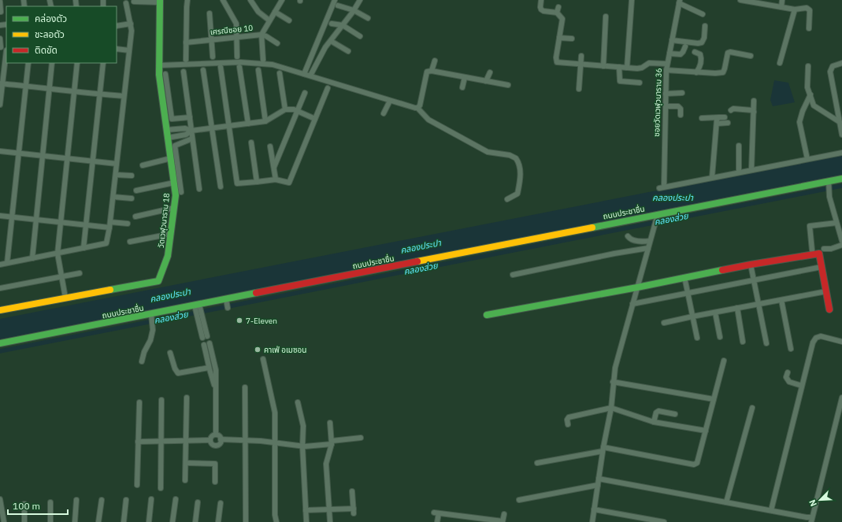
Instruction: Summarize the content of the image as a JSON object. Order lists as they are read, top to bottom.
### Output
{
  "streets": {
    "street": [
      "เศรณีซอย 10",
      "ซอยวัดเวฬุวนาราม 36",
      "ถนนประชาชื่น",
      "วัดเวฬุวนาราม 18"
    ]
  },
  "water": ["คลองประปา", "คลองส่วย"],
  "places": ["7-Eleven", "คาเฟ่ อเมซอน"],
  "legend": ["คล่องตัว", "ชะลอตัว", "ติดขัด"],
  "scale_bar": "100 m",
  "north": "bottom left"
}
